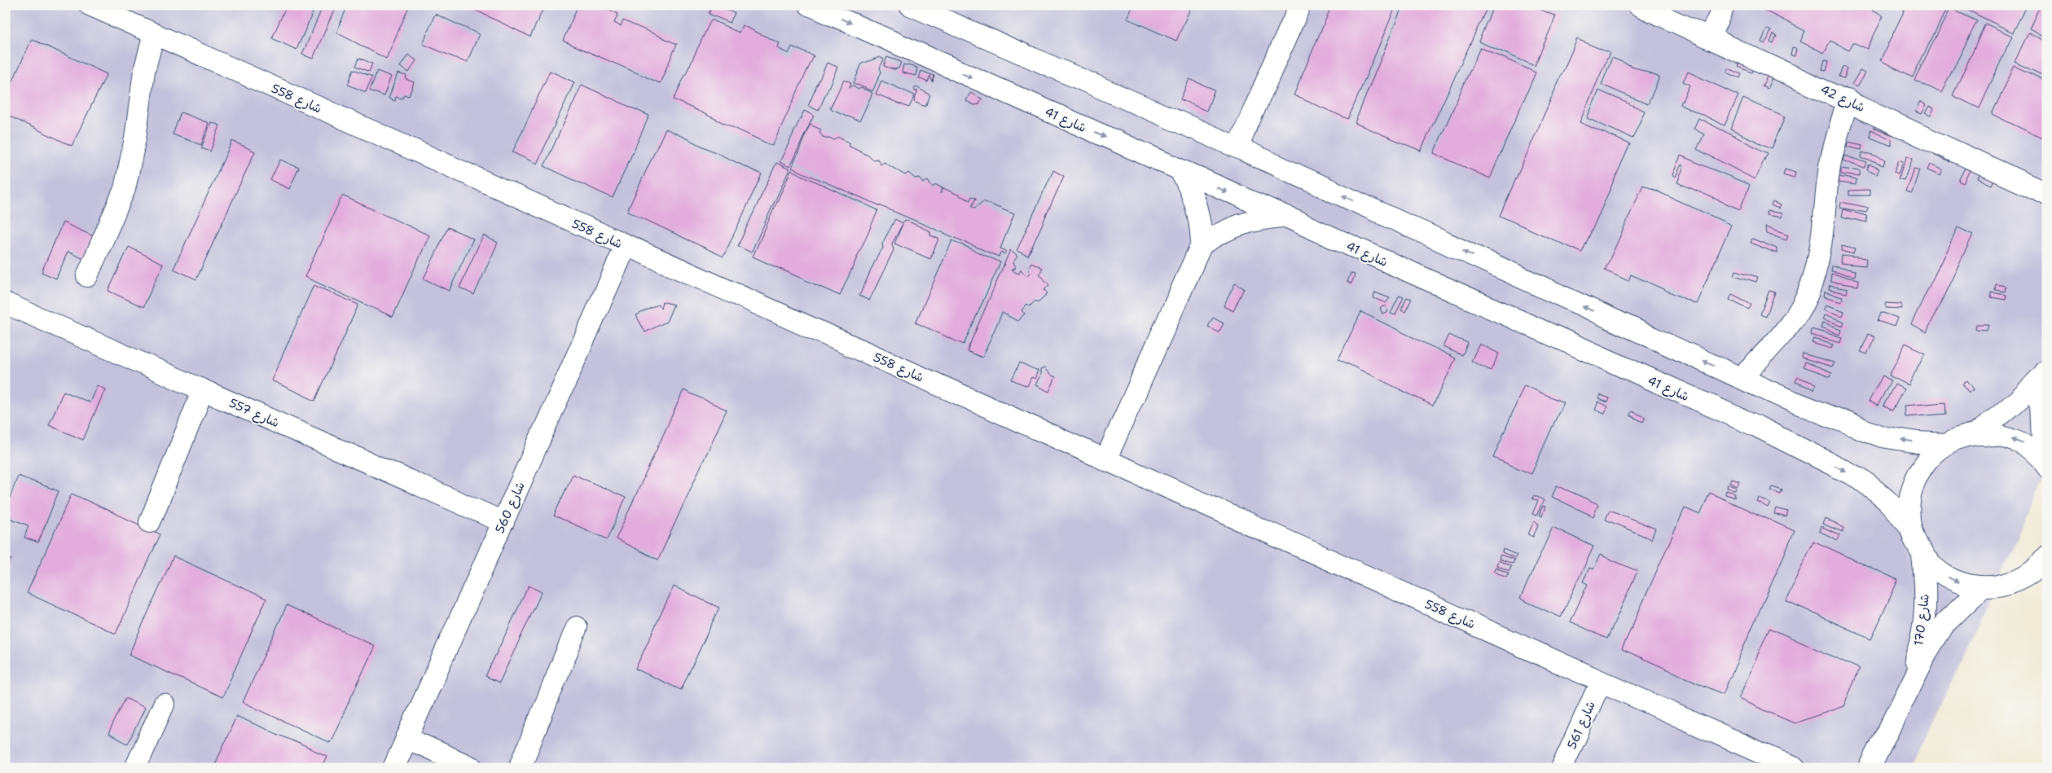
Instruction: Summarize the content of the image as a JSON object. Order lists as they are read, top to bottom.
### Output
{
  "streets": {
    "street": [
      "شارع 558",
      "شارع 42",
      "شارع 41",
      "شارع 557",
      "شارع 560",
      "شارع 170",
      "شارع 561"
    ]
  },
  "crossings": [
    ["شارع 558", "شارع 560"],
    ["شارع 558", "شارع 561"],
    ["شارع 557", "شارع 560"]
  ]
}
